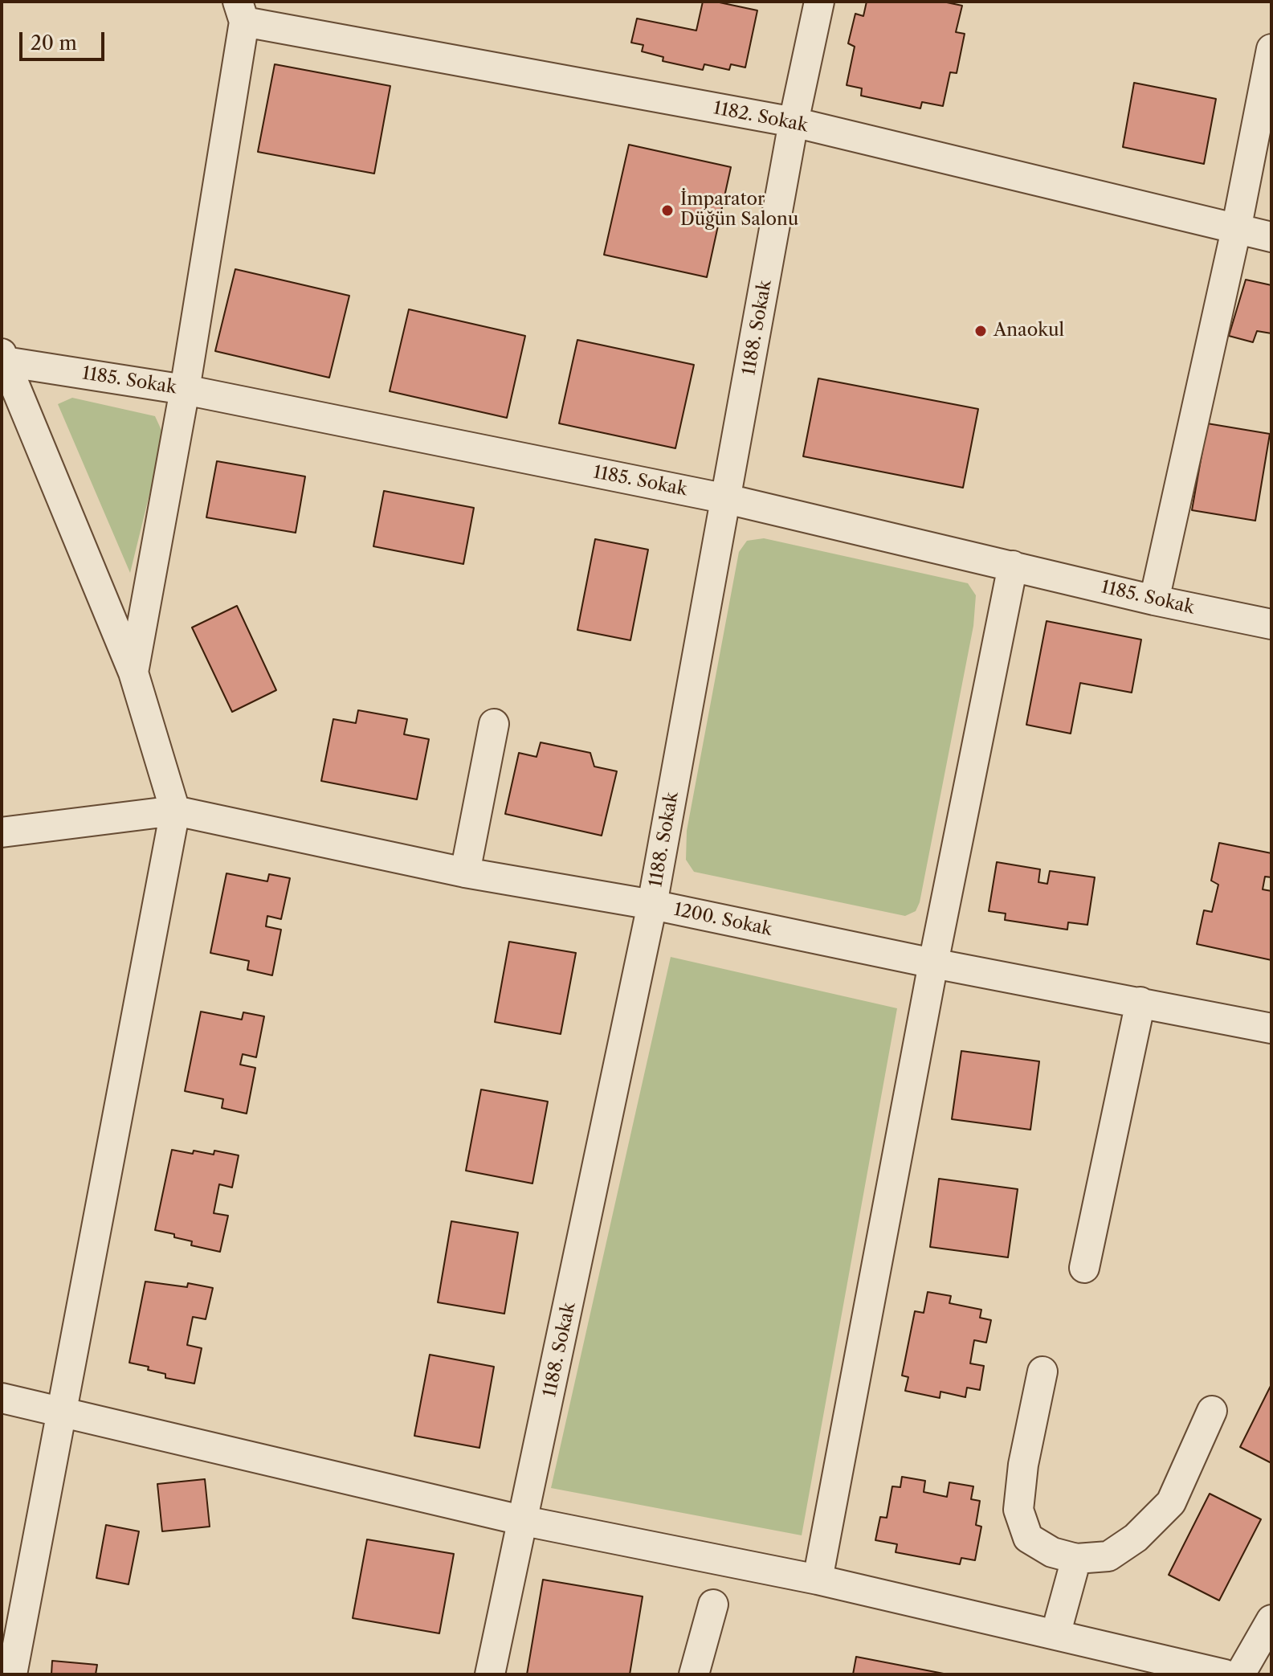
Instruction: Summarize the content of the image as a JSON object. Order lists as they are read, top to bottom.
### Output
{
  "streets": {
    "street": [
      "1182. Sokak",
      "1188. Sokak",
      "1185. Sokak",
      "1200. Sokak"
    ]
  },
  "crossings": [
    ["1182. Sokak", "1188. Sokak"],
    ["1188. Sokak", "1185. Sokak"],
    ["1188. Sokak", "1200. Sokak"]
  ],
  "places": ["İmparator Düğün Salonu", "Anaokul"],
  "scale_bar": "20 m"
}
